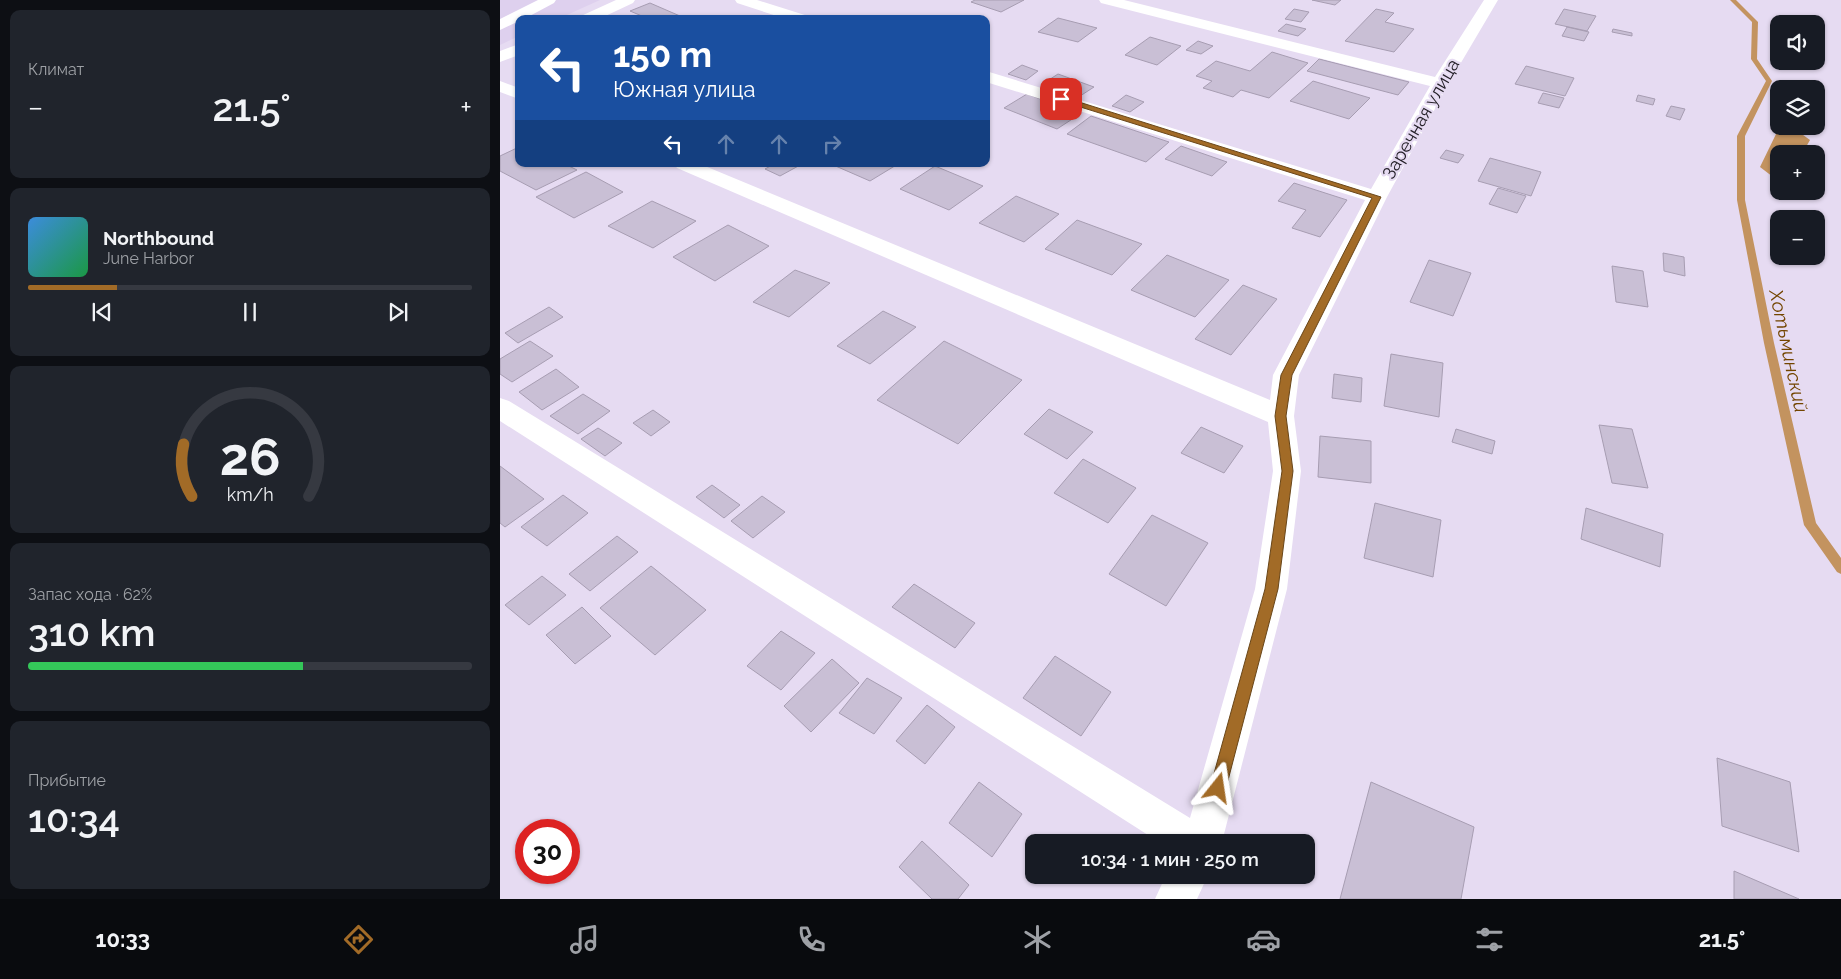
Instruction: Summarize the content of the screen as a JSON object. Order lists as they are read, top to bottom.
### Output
{
  "streets": {
    "street": ["Заречная улица"]
  },
  "water": ["Хотьминский"],
  "page": {
    "tile": [
      "Климат",
      ["Запас хода · 62%", "310 km"],
      ["Прибытие", "10:34"]
    ],
    "map_buttons": ["+", "−"],
    "turn": ["150 m", "Южная улица"],
    "heat": ["−", "21.5°", "+"],
    "song": ["Northbound", "June Harbor"],
    "limit": "30",
    "trip": "10:34 · 1 мин · 250 m",
    "tabs": ["10:33", "21.5°"],
    "gauge": ["26", "km/h"]
  }
}
